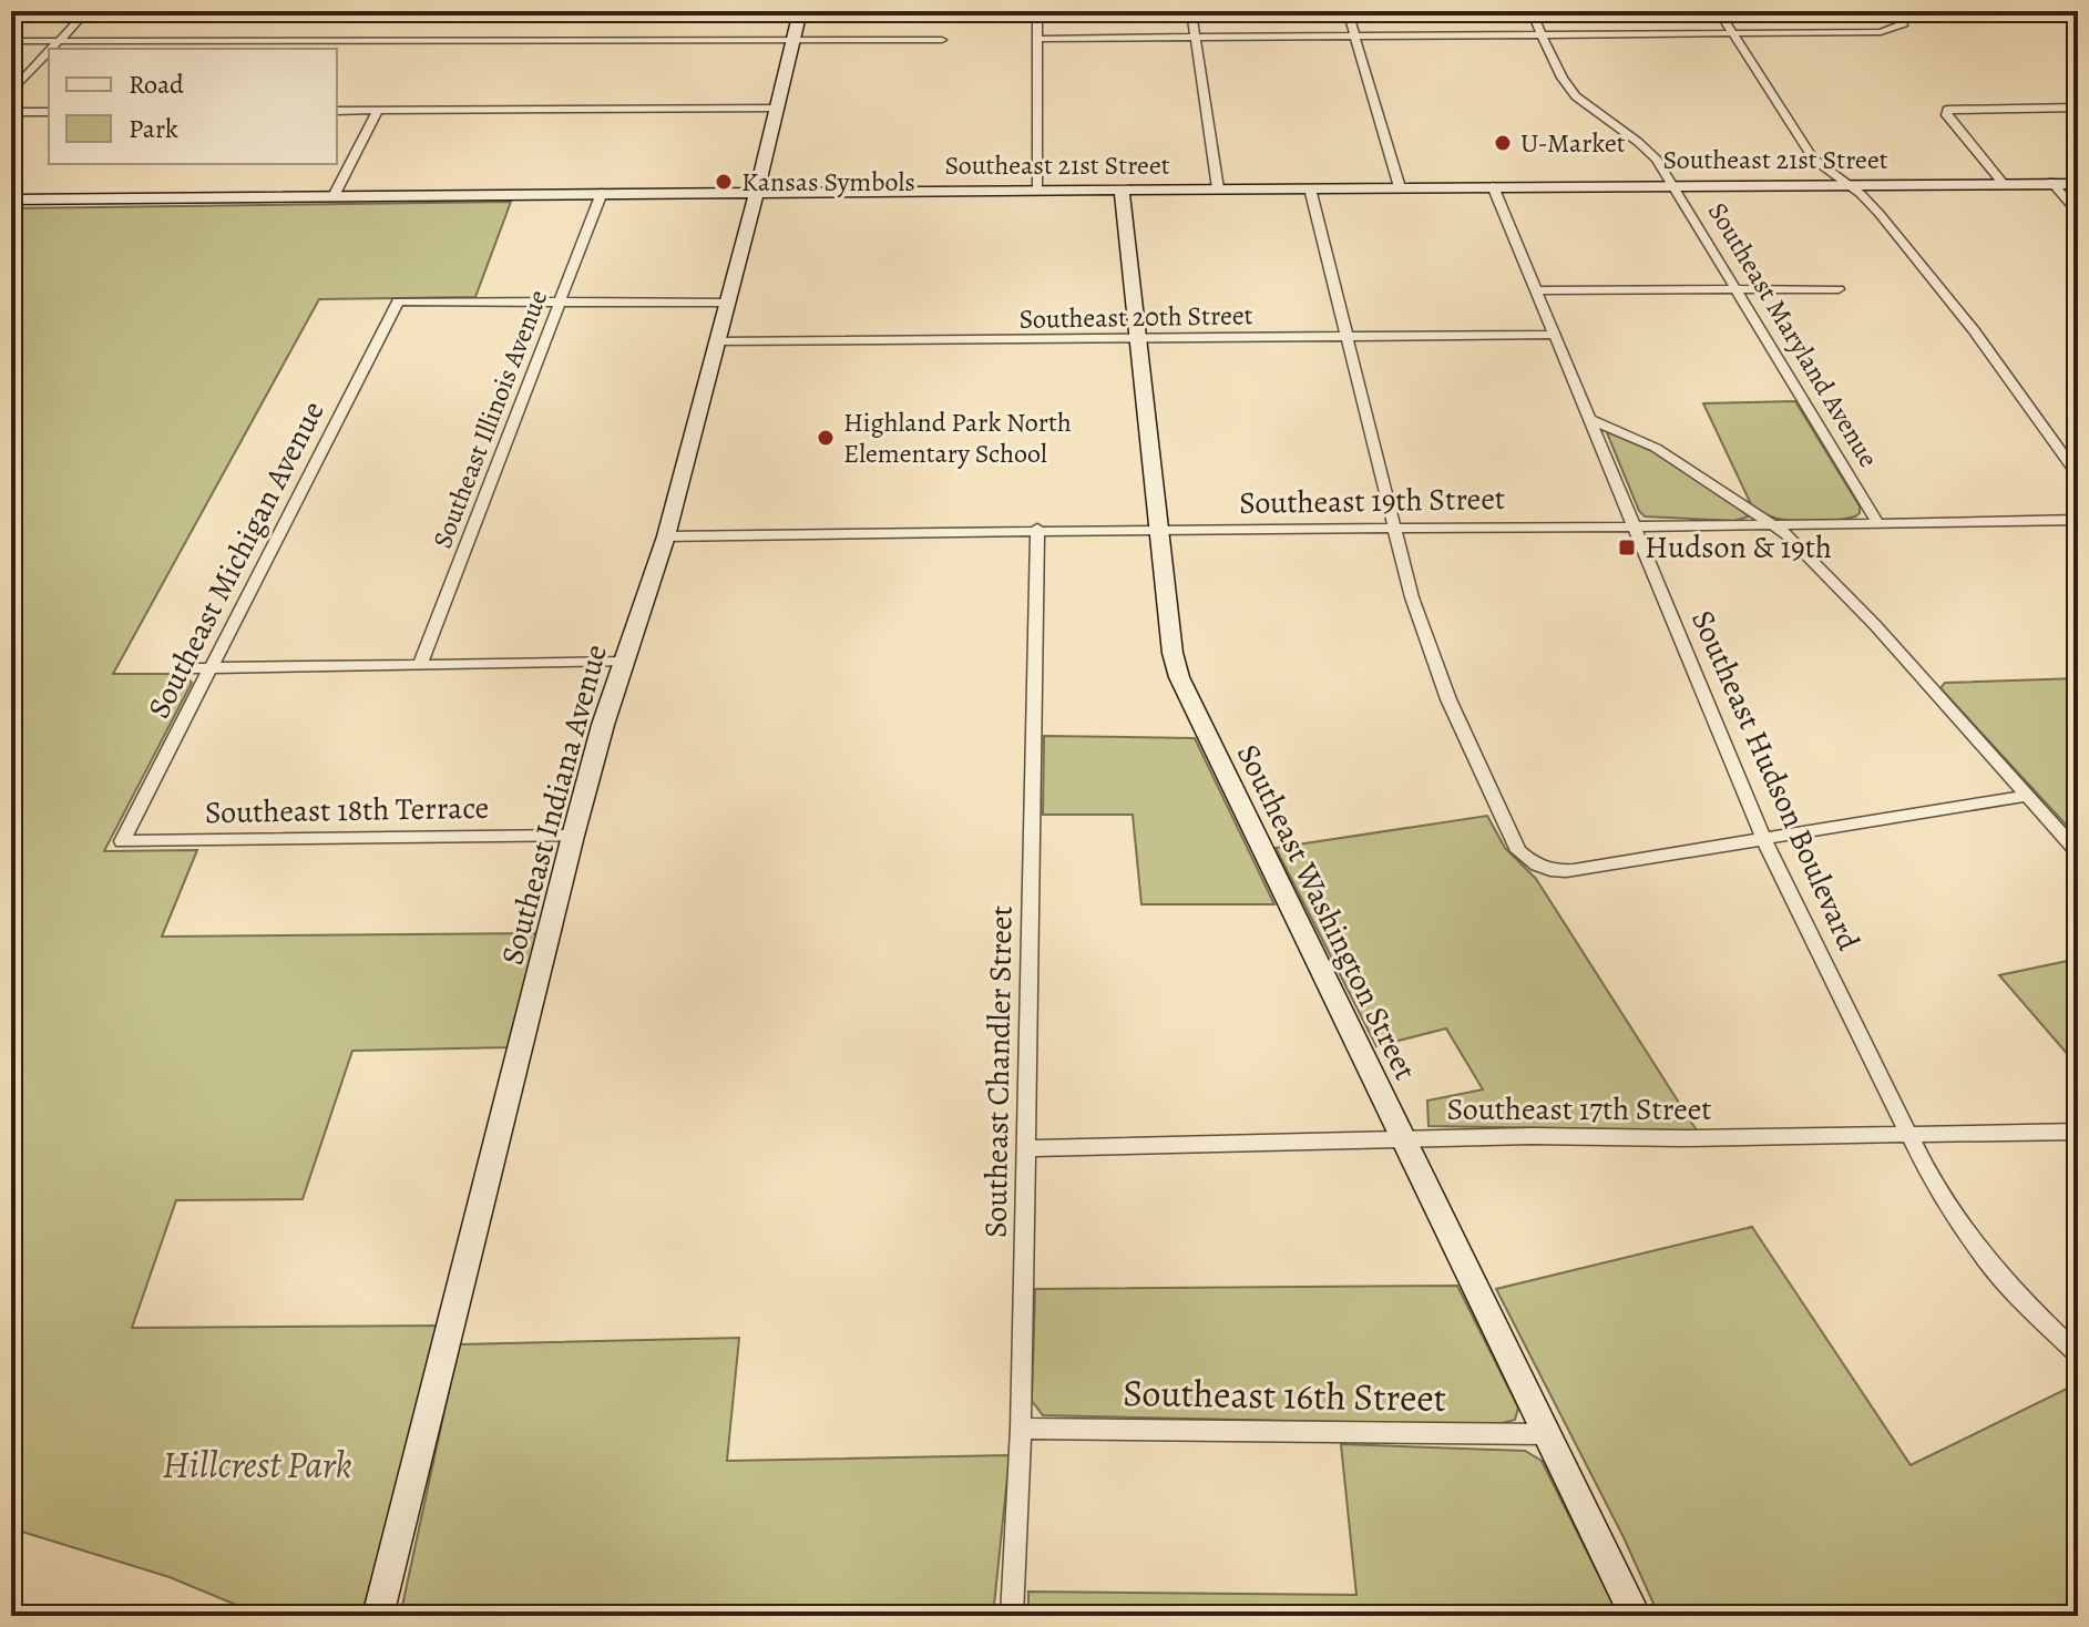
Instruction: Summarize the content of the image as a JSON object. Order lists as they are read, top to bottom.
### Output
{
  "streets": {
    "street": [
      "Southeast 21st Street",
      "Southeast 20th Street",
      "Southeast Maryland Avenue",
      "Southeast Illinois Avenue",
      "Southeast 19th Street",
      "Southeast Michigan Avenue",
      "Southeast Hudson Boulevard",
      "Southeast Indiana Avenue",
      "Southeast 18th Terrace",
      "Southeast Washington Street",
      "Southeast Chandler Street",
      "Southeast 17th Street",
      "Southeast 16th Street"
    ]
  },
  "crossings": [
    ["Southeast 21st Street", "Southeast Maryland Avenue"],
    ["Southeast 21st Street", "Southeast Illinois Avenue"],
    ["Southeast 21st Street", "Southeast Hudson Boulevard"],
    ["Southeast 21st Street", "Southeast Indiana Avenue"],
    ["Southeast 21st Street", "Southeast Washington Street"],
    ["Southeast 20th Street", "Southeast Hudson Boulevard"],
    ["Southeast 20th Street", "Southeast Indiana Avenue"],
    ["Southeast 20th Street", "Southeast Washington Street"],
    ["Southeast Maryland Avenue", "Southeast 19th Street"],
    ["Southeast Illinois Avenue", "Southeast Michigan Avenue"],
    ["Southeast 19th Street", "Southeast Hudson Boulevard"],
    ["Southeast 19th Street", "Southeast Indiana Avenue"],
    ["Southeast 19th Street", "Southeast Washington Street"],
    ["Southeast 19th Street", "Southeast Chandler Street"],
    ["Southeast Michigan Avenue", "Southeast 18th Terrace"],
    ["Southeast Hudson Boulevard", "Southeast 17th Street"],
    ["Southeast Indiana Avenue", "Southeast 18th Terrace"],
    ["Southeast Washington Street", "Southeast 17th Street"],
    ["Southeast Washington Street", "Southeast 16th Street"],
    ["Southeast Chandler Street", "Southeast 17th Street"],
    ["Southeast Chandler Street", "Southeast 16th Street"]
  ],
  "parks": ["Hillcrest Park"],
  "places": {
    "other": ["U-Market", "Kansas Symbols", "Highland Park North Elementary School"],
    "transit": ["Hudson & 19th"]
  },
  "legend": ["Road", "Park"]
}
